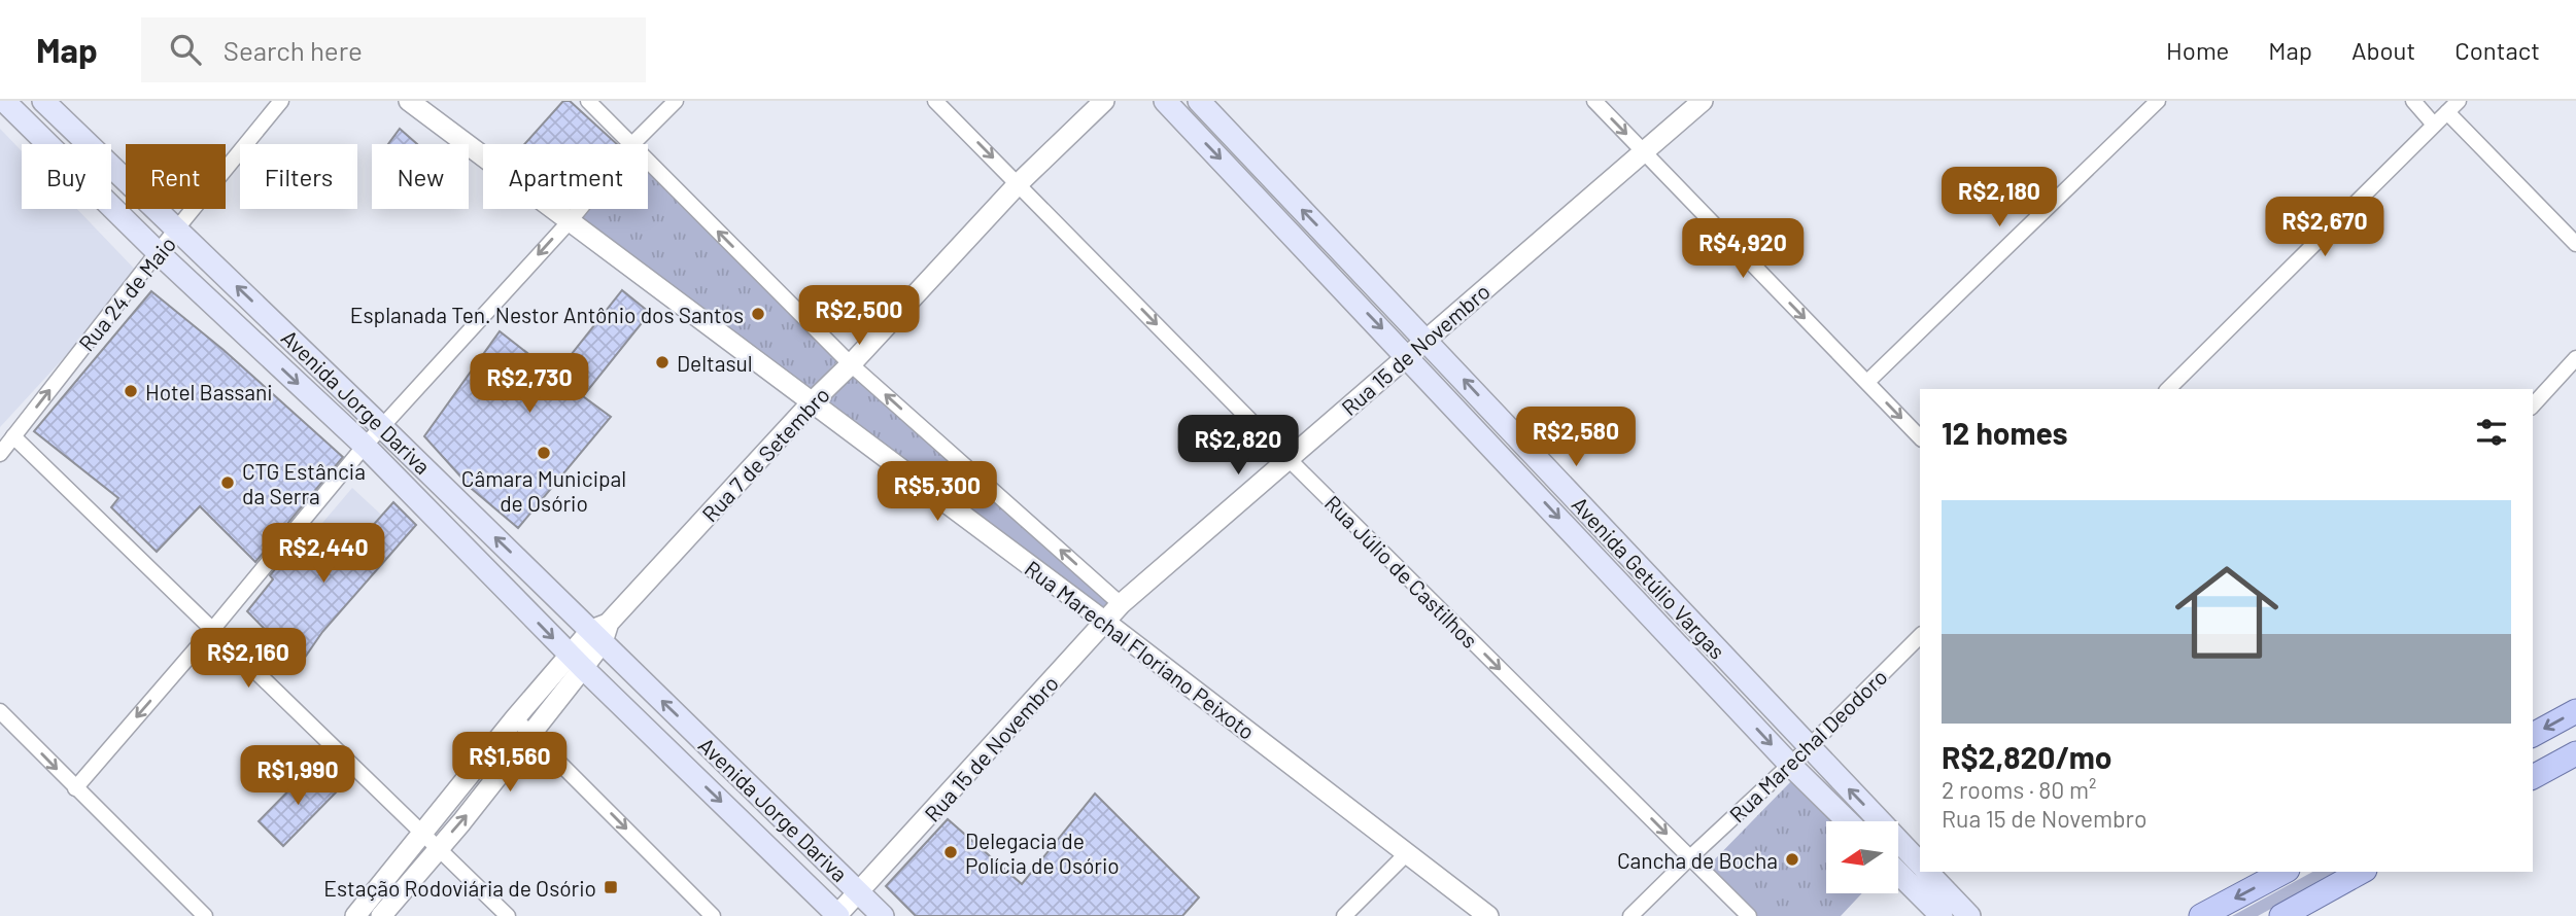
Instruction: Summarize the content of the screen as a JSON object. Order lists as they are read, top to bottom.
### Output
{
  "streets": {
    "main road": ["Avenida Jorge Dariva", "Avenida Getúlio Vargas"],
    "street": [
      "Rua 24 de Maio",
      "Rua 15 de Novembro",
      "Rua 7 de Setembro",
      "Rua Júlio de Castilhos",
      "Rua Marechal Floriano Peixoto",
      "Rua Marechal Deodoro"
    ]
  },
  "crossings": [
    ["Rua 24 de Maio", "Avenida Jorge Dariva"],
    ["Rua 15 de Novembro", "Avenida Jorge Dariva"],
    ["Rua 15 de Novembro", "Rua Júlio de Castilhos"],
    ["Rua 15 de Novembro", "Avenida Getúlio Vargas"],
    ["Rua 15 de Novembro", "Rua Marechal Floriano Peixoto"],
    ["Avenida Jorge Dariva", "Rua 7 de Setembro"],
    ["Rua 7 de Setembro", "Rua Júlio de Castilhos"],
    ["Rua 7 de Setembro", "Rua Marechal Floriano Peixoto"],
    ["Rua Júlio de Castilhos", "Rua Marechal Deodoro"],
    ["Avenida Getúlio Vargas", "Rua Marechal Deodoro"]
  ],
  "one_way": ["Rua 24 de Maio", "Rua Júlio de Castilhos"],
  "places": {
    "other": [
      "Esplanada Ten. Nestor Antônio dos Santos",
      "Deltasul",
      "Hotel Bassani",
      "Câmara Municipal de Osório",
      "CTG Estância da Serra",
      "Delegacia de Polícia de Osório",
      "Cancha de Bocha"
    ],
    "transit": ["Estação Rodoviária de Osório"]
  },
  "north": "left",
  "page": {
    "header": "Map",
    "search": "Search here",
    "nav": [
      "Home",
      "Map",
      "About",
      "Contact"
    ],
    "chip": [
      "Buy",
      "Rent",
      "Filters",
      "New",
      "Apartment"
    ],
    "price": [
      "R$2,180",
      "R$2,670",
      "R$4,920",
      "R$2,500",
      "R$2,730",
      "R$2,580",
      "R$2,820",
      "R$5,300",
      "R$2,440",
      "R$2,160",
      "R$1,560",
      "R$1,990"
    ],
    "heading": "12 homes",
    "list": [
      {
        "name": "R$2,820/mo",
        "note": "2 rooms · 80 m² · Rua 15 de Novembro"
      }
    ]
  }
}
